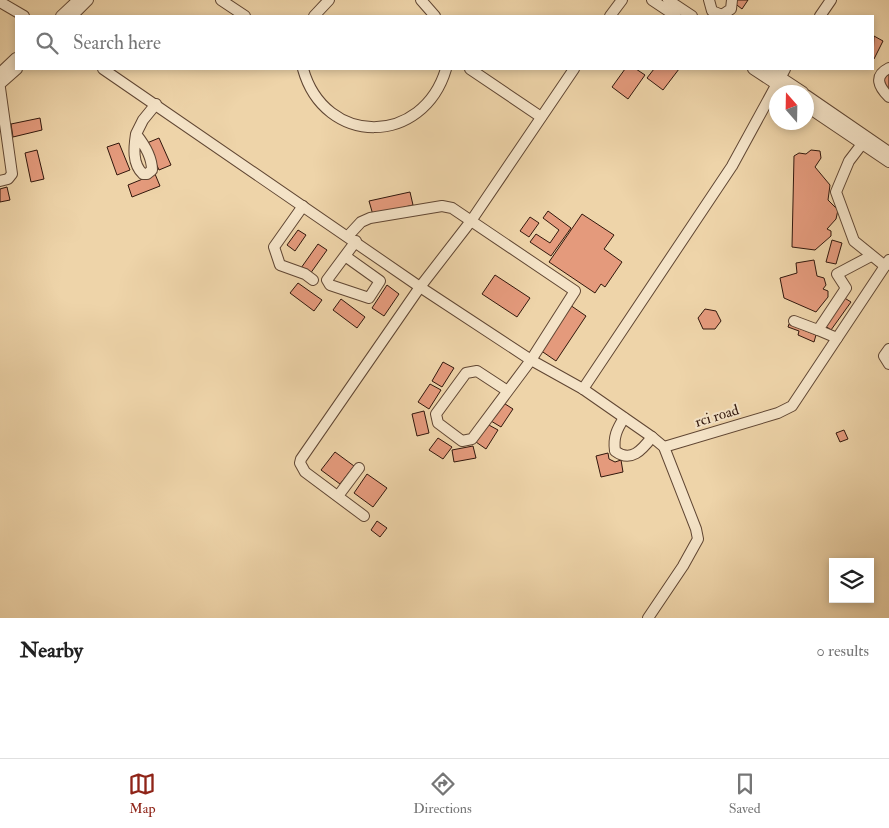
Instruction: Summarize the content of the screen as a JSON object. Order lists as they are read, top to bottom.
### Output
{
  "streets": {
    "street": ["rci road"]
  },
  "north": "top",
  "page": {
    "search": "Search here",
    "heading": ["Nearby", "0 results"],
    "nav": ["Map", "Directions", "Saved"]
  }
}
